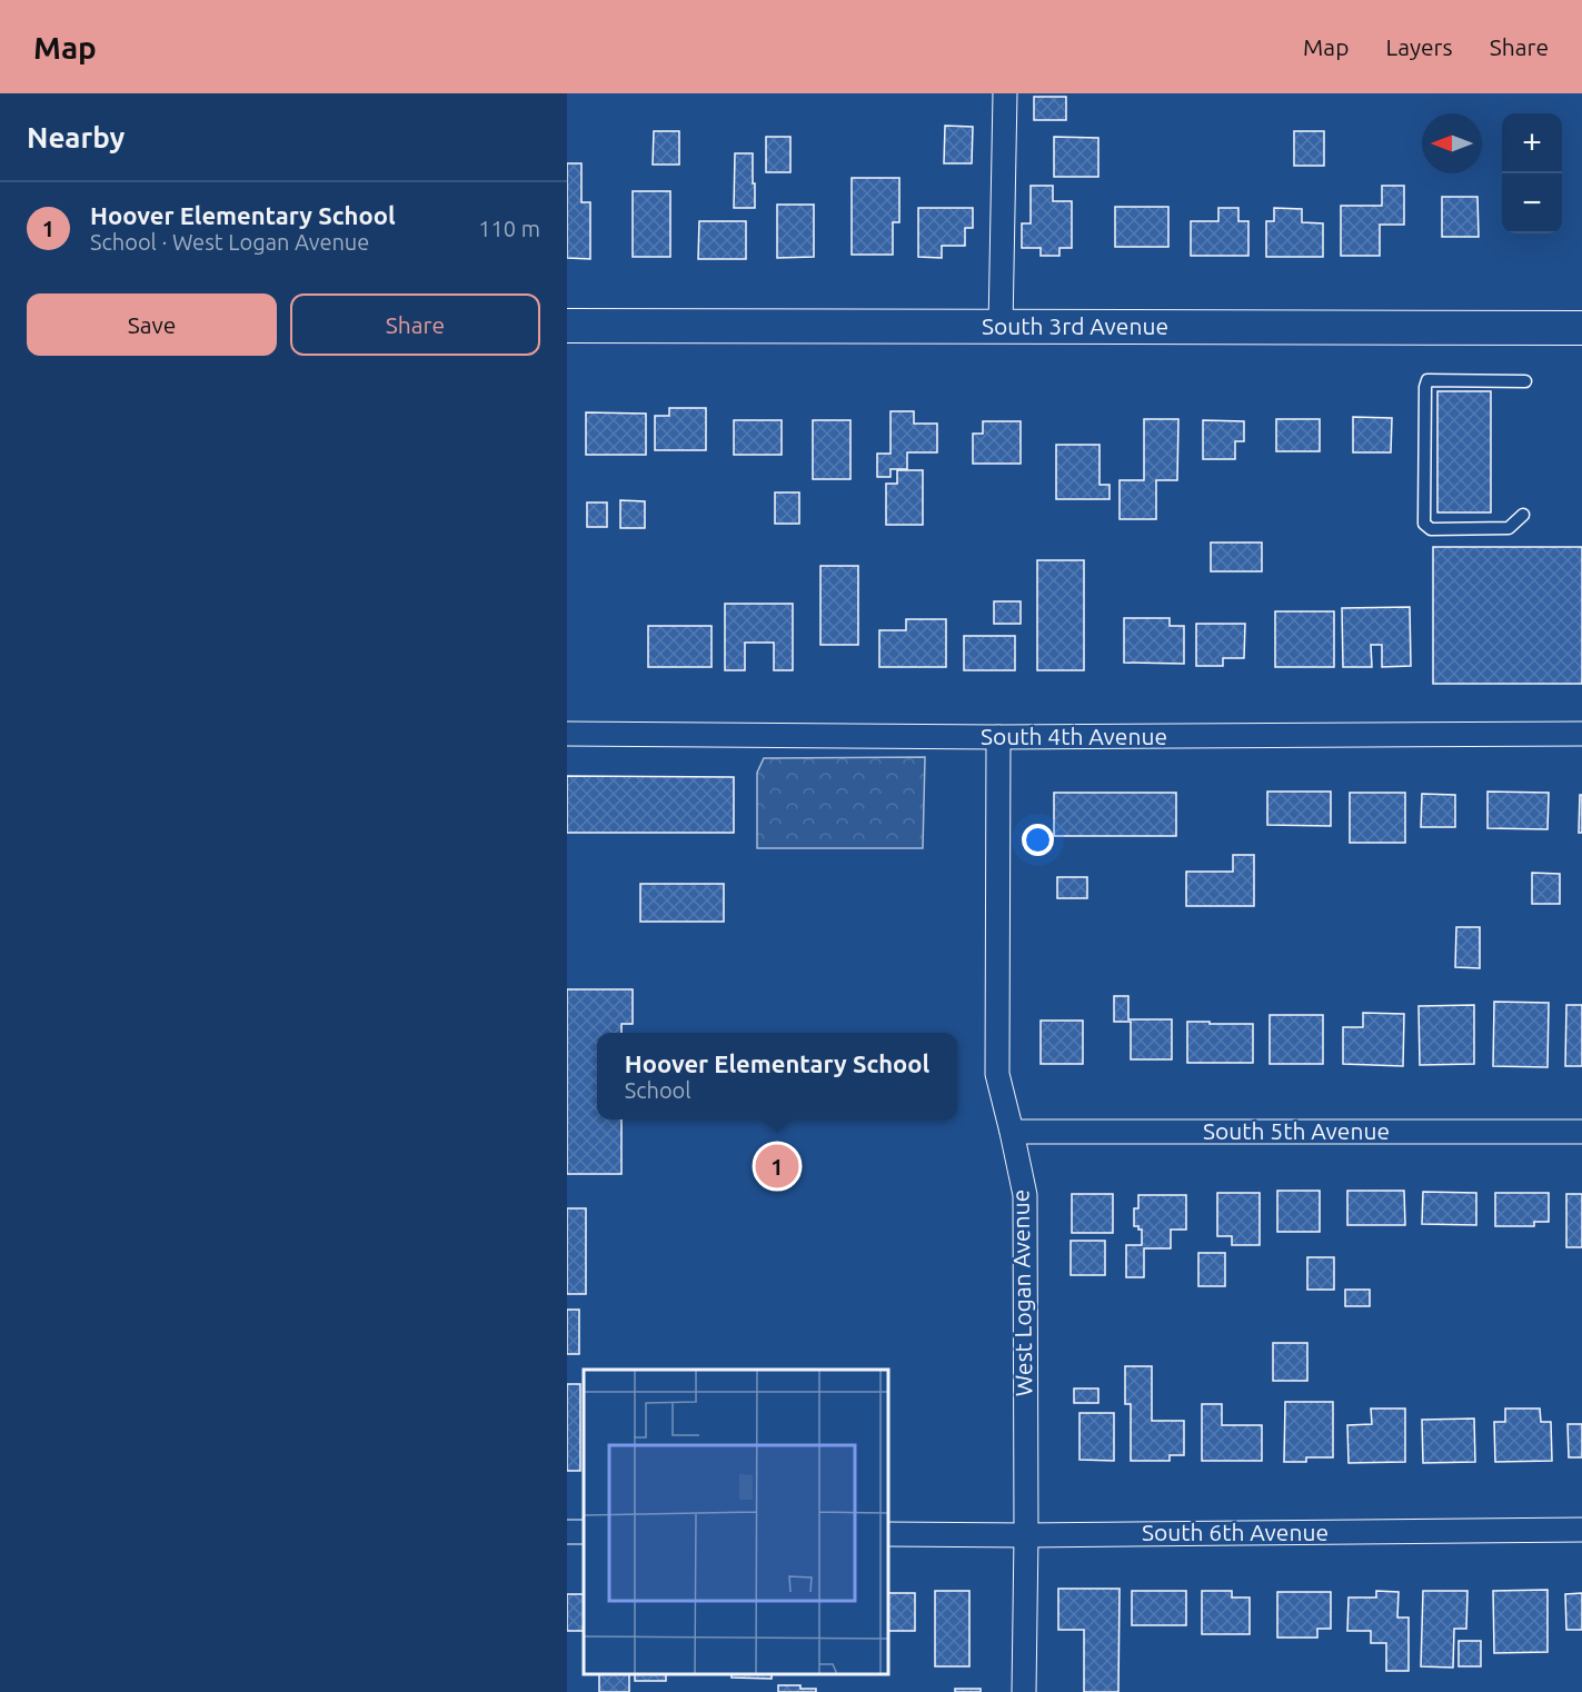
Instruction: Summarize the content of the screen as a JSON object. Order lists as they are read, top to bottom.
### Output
{
  "streets": {
    "street": [
      "South 3rd Avenue",
      "South 4th Avenue",
      "South 5th Avenue",
      "West Logan Avenue",
      "South 6th Avenue"
    ]
  },
  "crossings": [
    ["South 4th Avenue", "West Logan Avenue"],
    ["South 5th Avenue", "West Logan Avenue"],
    ["West Logan Avenue", "South 6th Avenue"]
  ],
  "north": "left",
  "page": {
    "header": "Map",
    "nav": ["Map", "Layers", "Share"],
    "heading": "Nearby",
    "map_buttons": ["+", "−"],
    "list": [
      {
        "mark": "1",
        "name": "Hoover Elementary School",
        "note": "School · West Logan Avenue",
        "value": "110 m"
      }
    ],
    "buttons": ["Save", "Share"],
    "popup": ["Hoover Elementary School", "School"],
    "pins": "1"
  }
}
